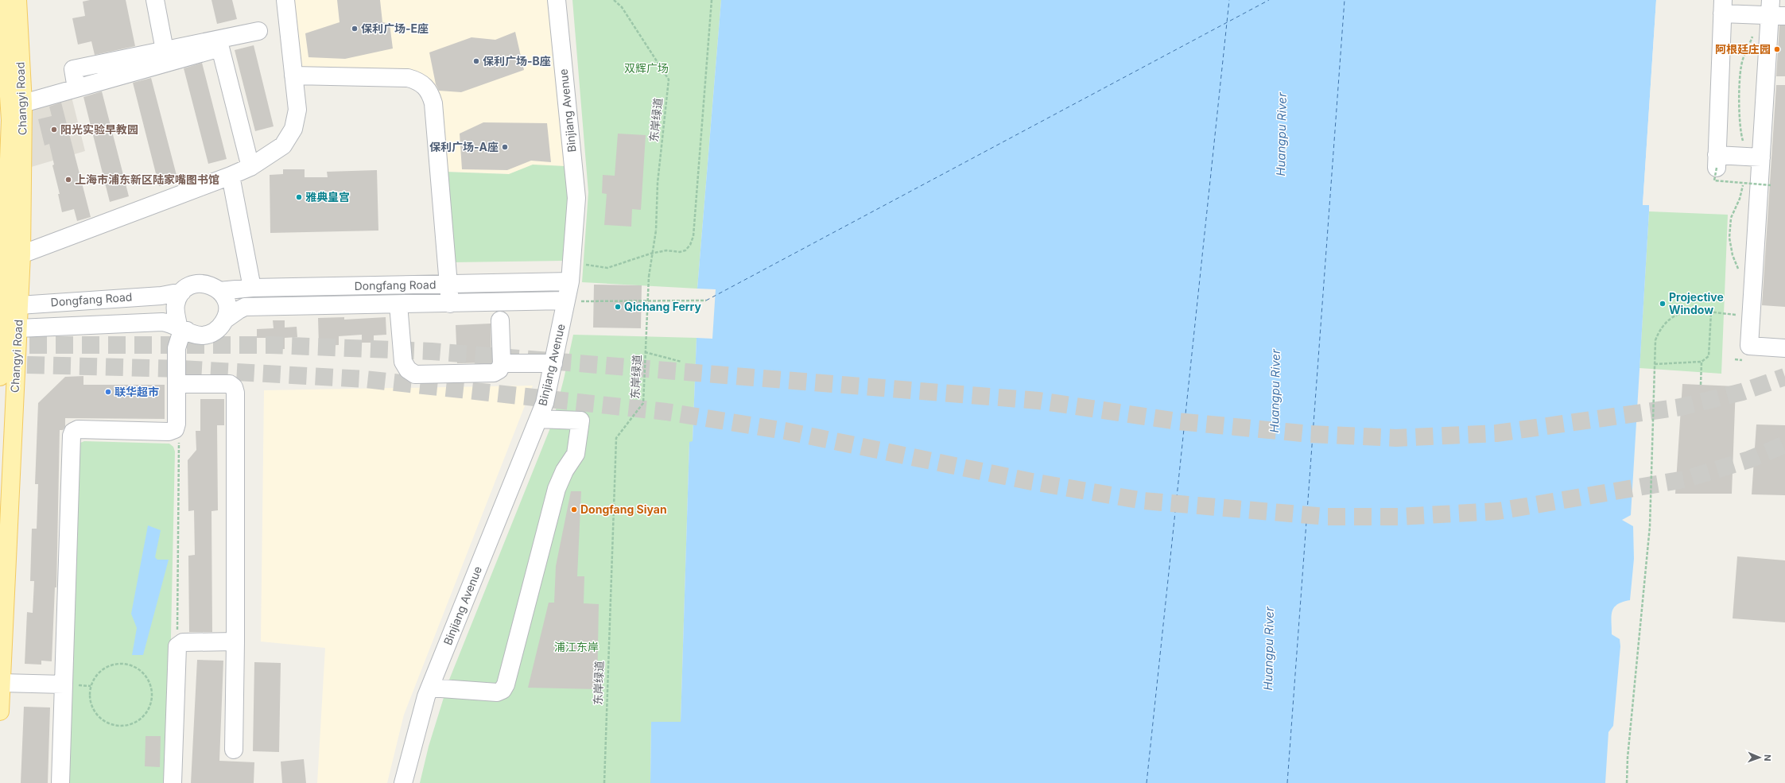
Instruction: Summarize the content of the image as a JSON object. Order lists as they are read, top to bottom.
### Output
{
  "streets": {
    "main road": ["Changyi Road"],
    "street": ["Binjiang Avenue", "Dongfang Road"],
    "path": ["东岸绿道"]
  },
  "crossings": [
    ["Changyi Road", "Dongfang Road"],
    ["Binjiang Avenue", "Dongfang Road"]
  ],
  "water": ["Huangpu River"],
  "parks": ["双辉广场", "浦江东岸"],
  "places": [
    "保利广场-E座",
    "阿根廷庄园",
    "保利广场-B座",
    "阳光实验早教园",
    "保利广场-A座",
    "上海市浦东新区陆家嘴图书馆",
    "雅典皇宫",
    "Projective Window",
    "Qichang Ferry",
    "联华超市",
    "Dongfang Siyan"
  ],
  "north": "right"
}
